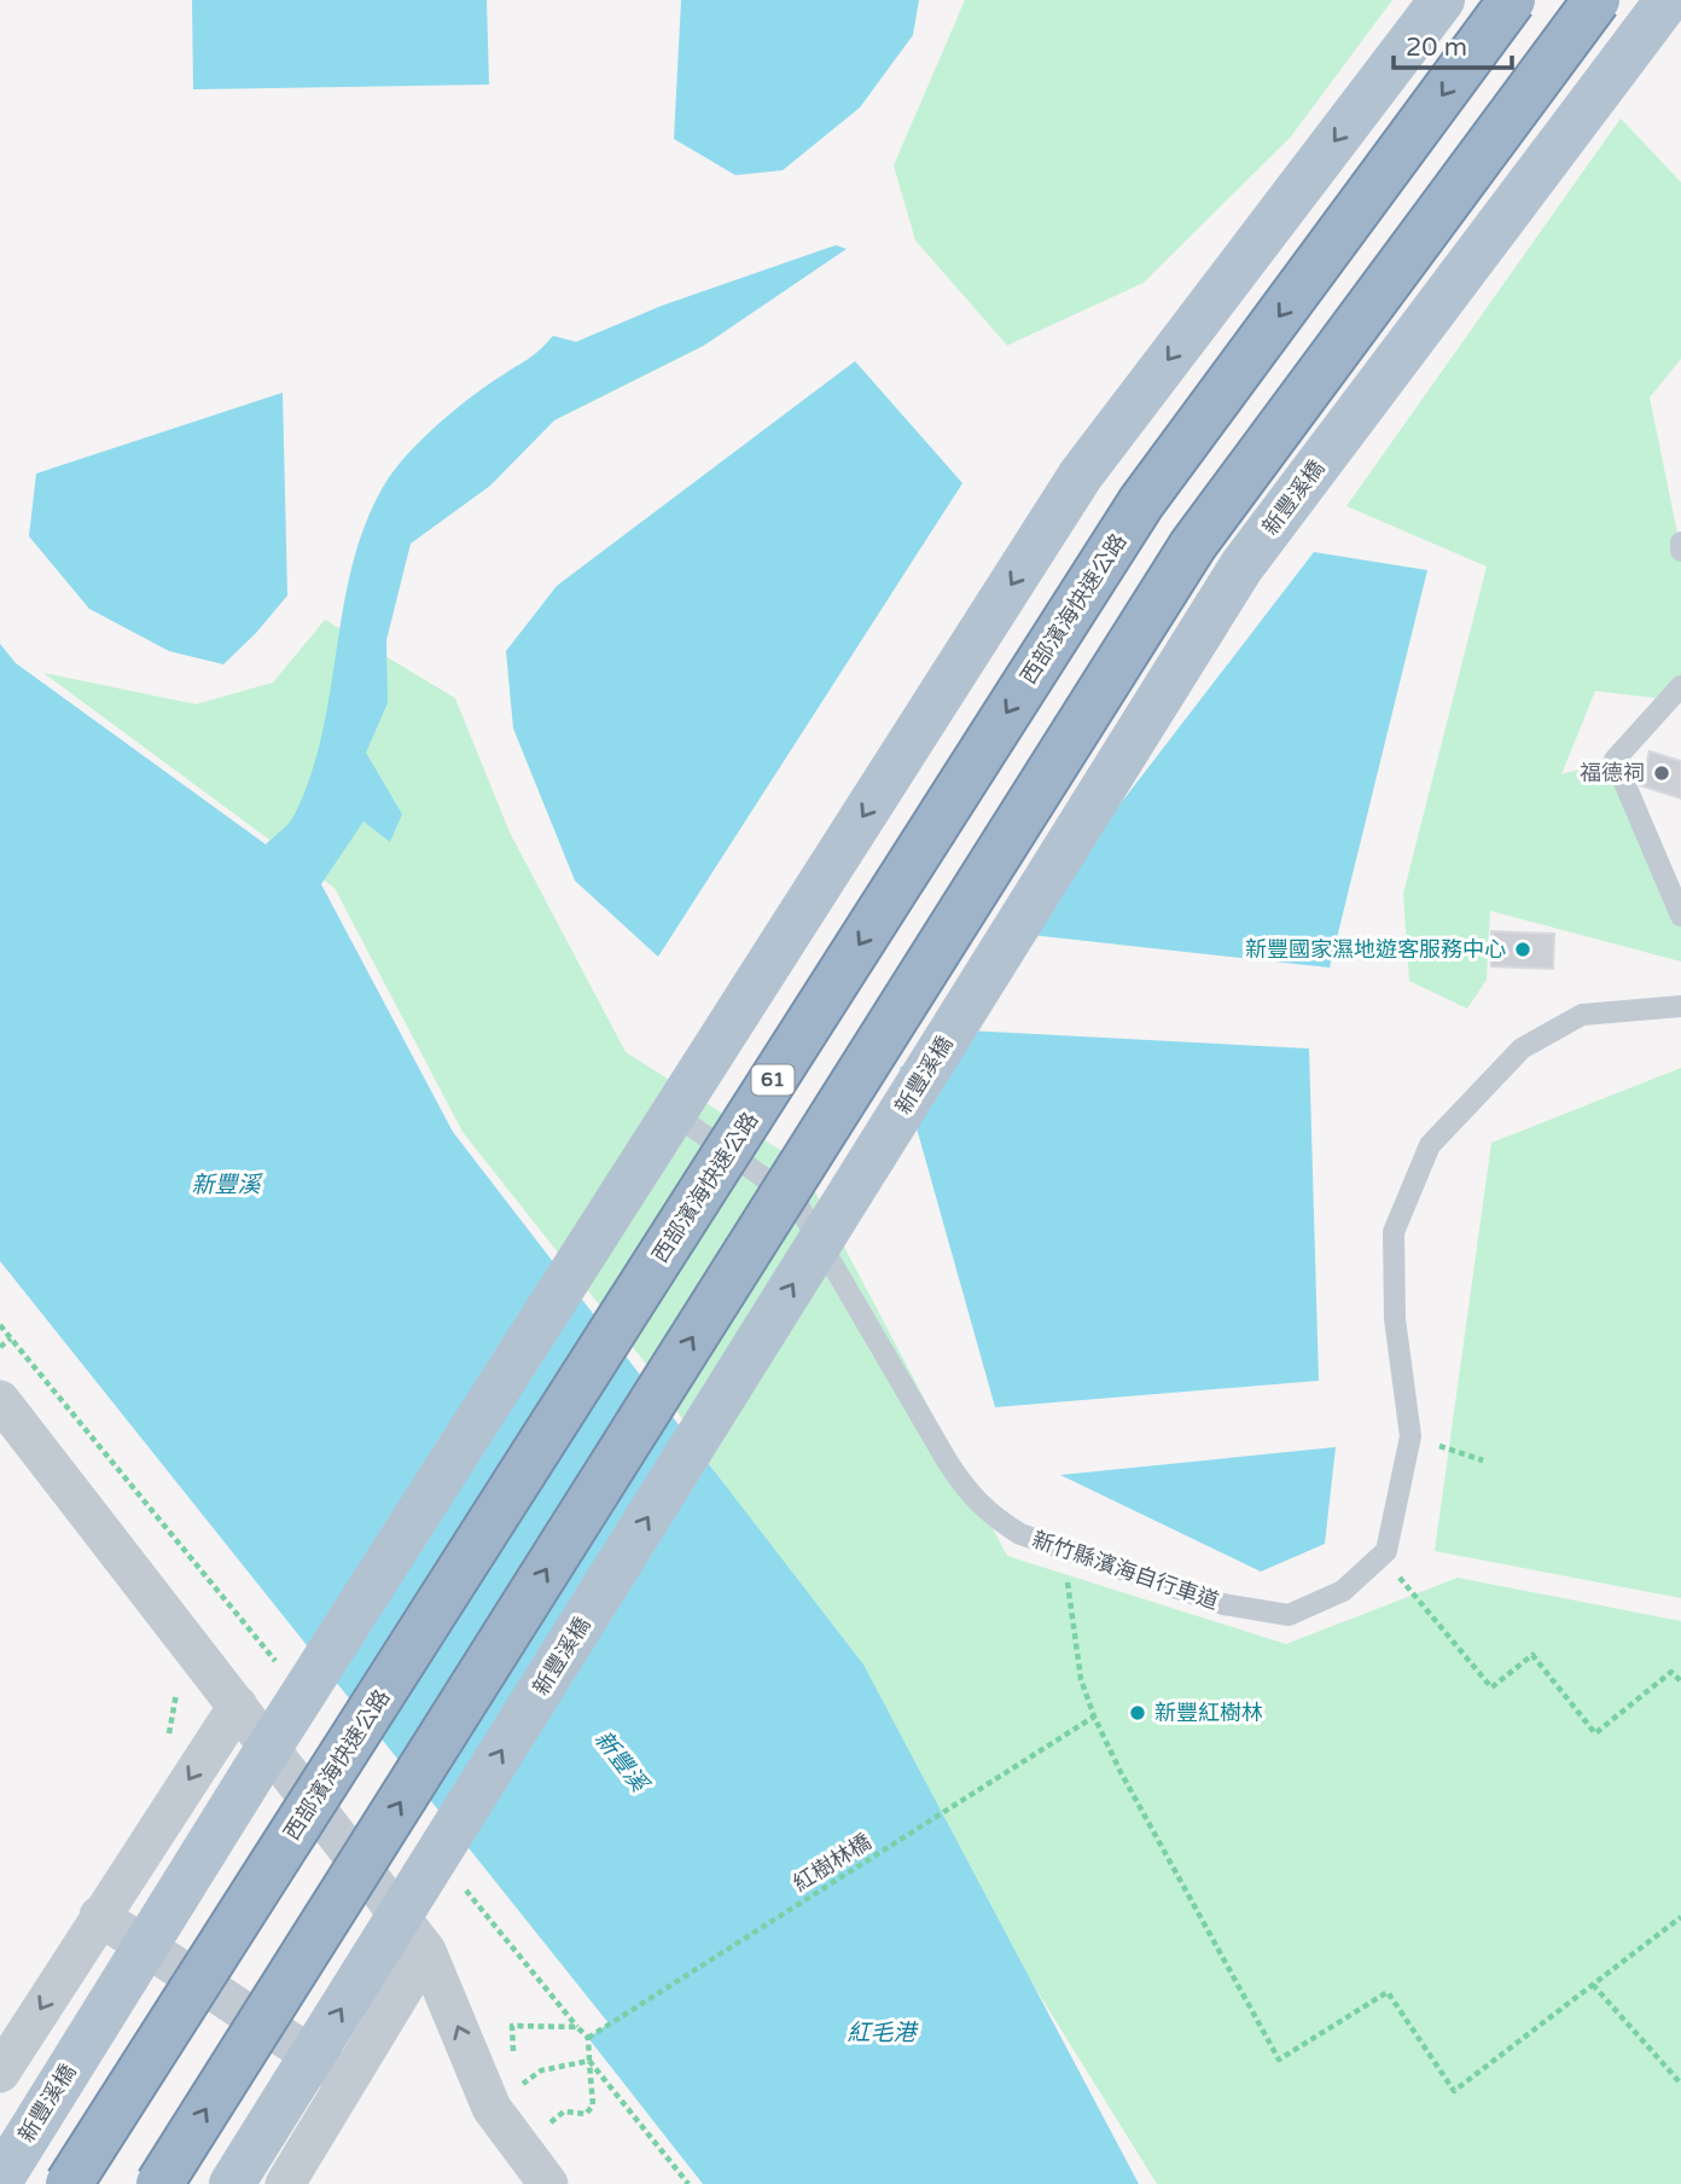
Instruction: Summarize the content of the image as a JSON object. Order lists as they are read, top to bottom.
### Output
{
  "streets": {
    "highway": ["西部濱海快速公路", "61"],
    "main road": ["新豐溪橋"],
    "lane": ["新竹縣濱海自行車道"],
    "path": ["紅樹林橋"]
  },
  "water": ["新豐溪", "紅毛港"],
  "places": ["福德祠", "新豐國家濕地遊客服務中心", "新豐紅樹林"],
  "scale_bar": "20 m"
}
